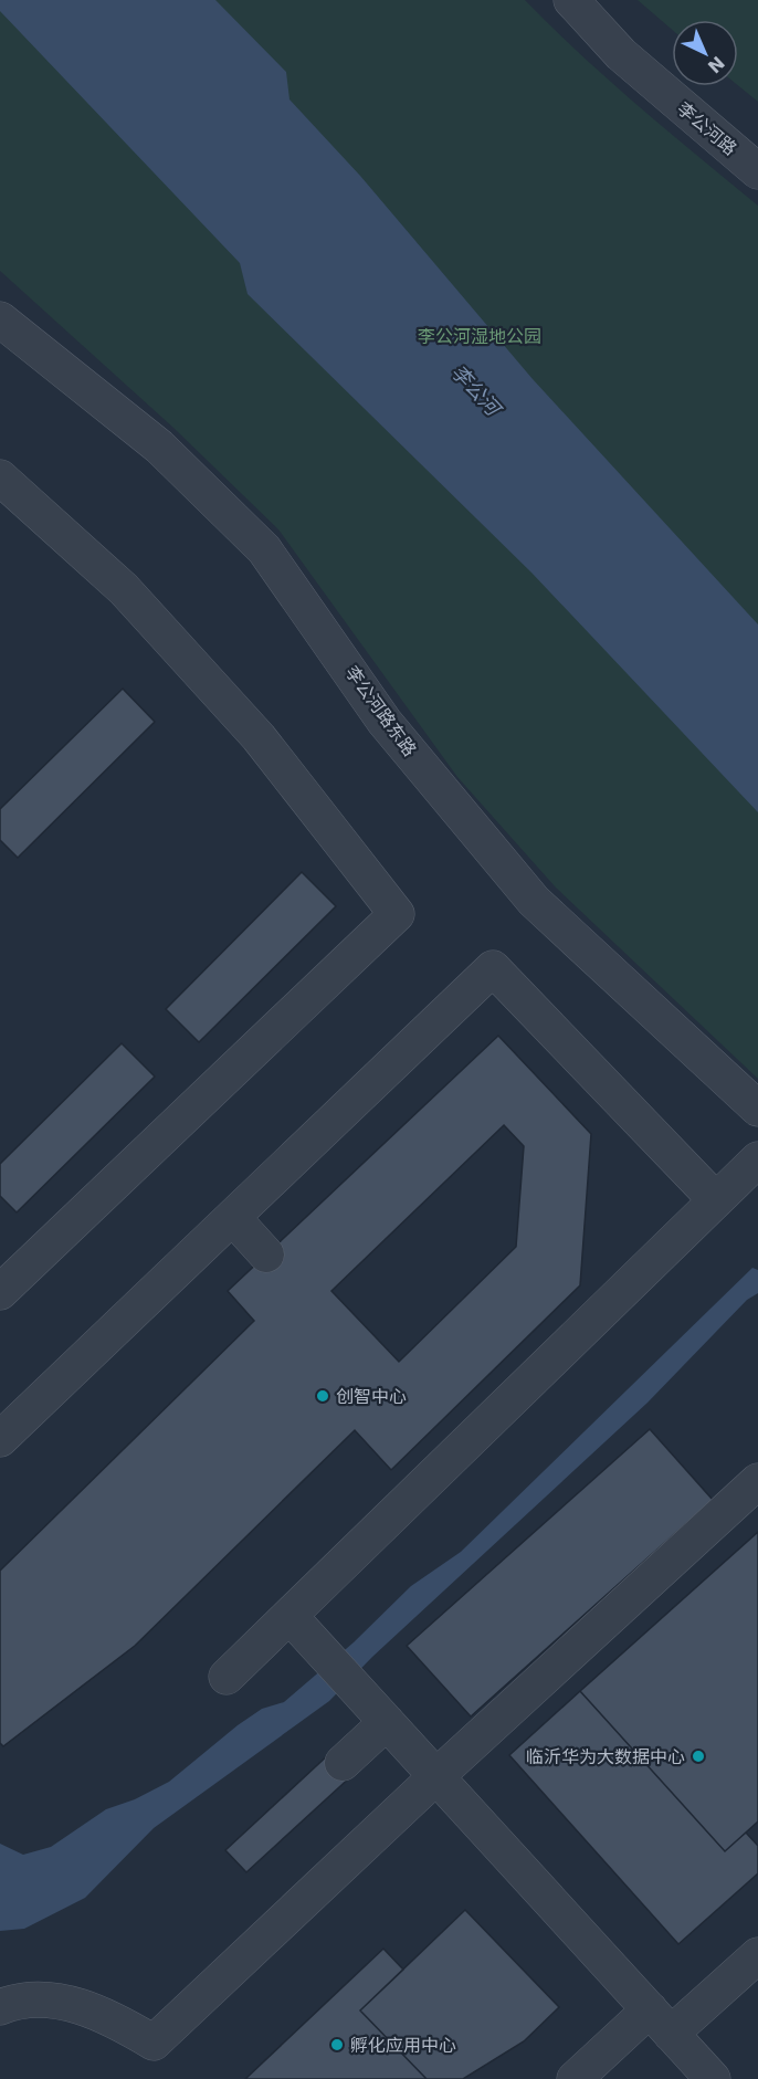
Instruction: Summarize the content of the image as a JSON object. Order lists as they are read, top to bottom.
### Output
{
  "streets": {
    "street": ["李公河路", "李公河路东路"]
  },
  "water": ["李公河"],
  "parks": ["李公河湿地公园"],
  "places": ["创智中心", "临沂华为大数据中心", "孵化应用中心"],
  "north": "bottom right"
}
